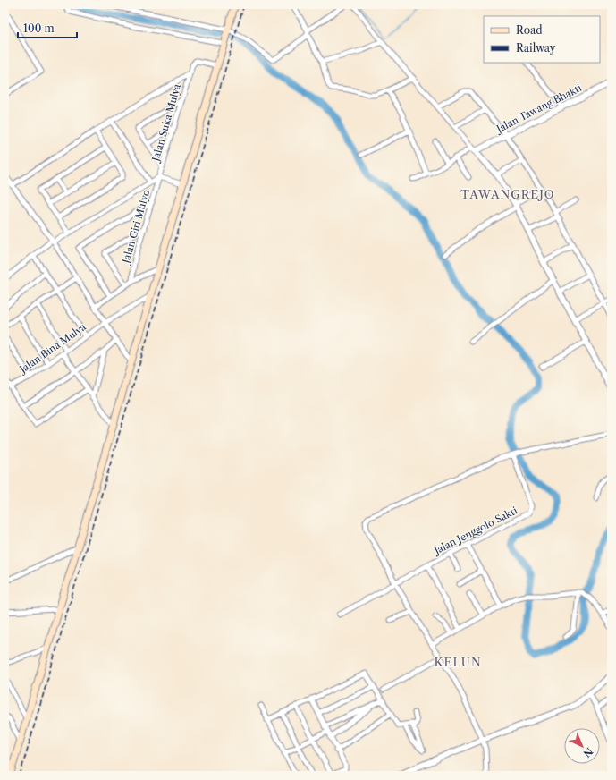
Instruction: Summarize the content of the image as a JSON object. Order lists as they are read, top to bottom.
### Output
{
  "streets": {
    "street": [
      "Jalan Tawang Bhakti",
      "Jalan Suka Mulya",
      "Jalan Giri Mulyo",
      "Jalan Bina Mulya",
      "Jalan Jenggolo Sakti"
    ]
  },
  "crossings": [
    ["Jalan Suka Mulya", "Jalan Giri Mulyo"]
  ],
  "districts": ["TAWANGREJO", "KELUN"],
  "legend": ["Road", "Railway"],
  "scale_bar": "100 m",
  "north": "bottom right"
}
